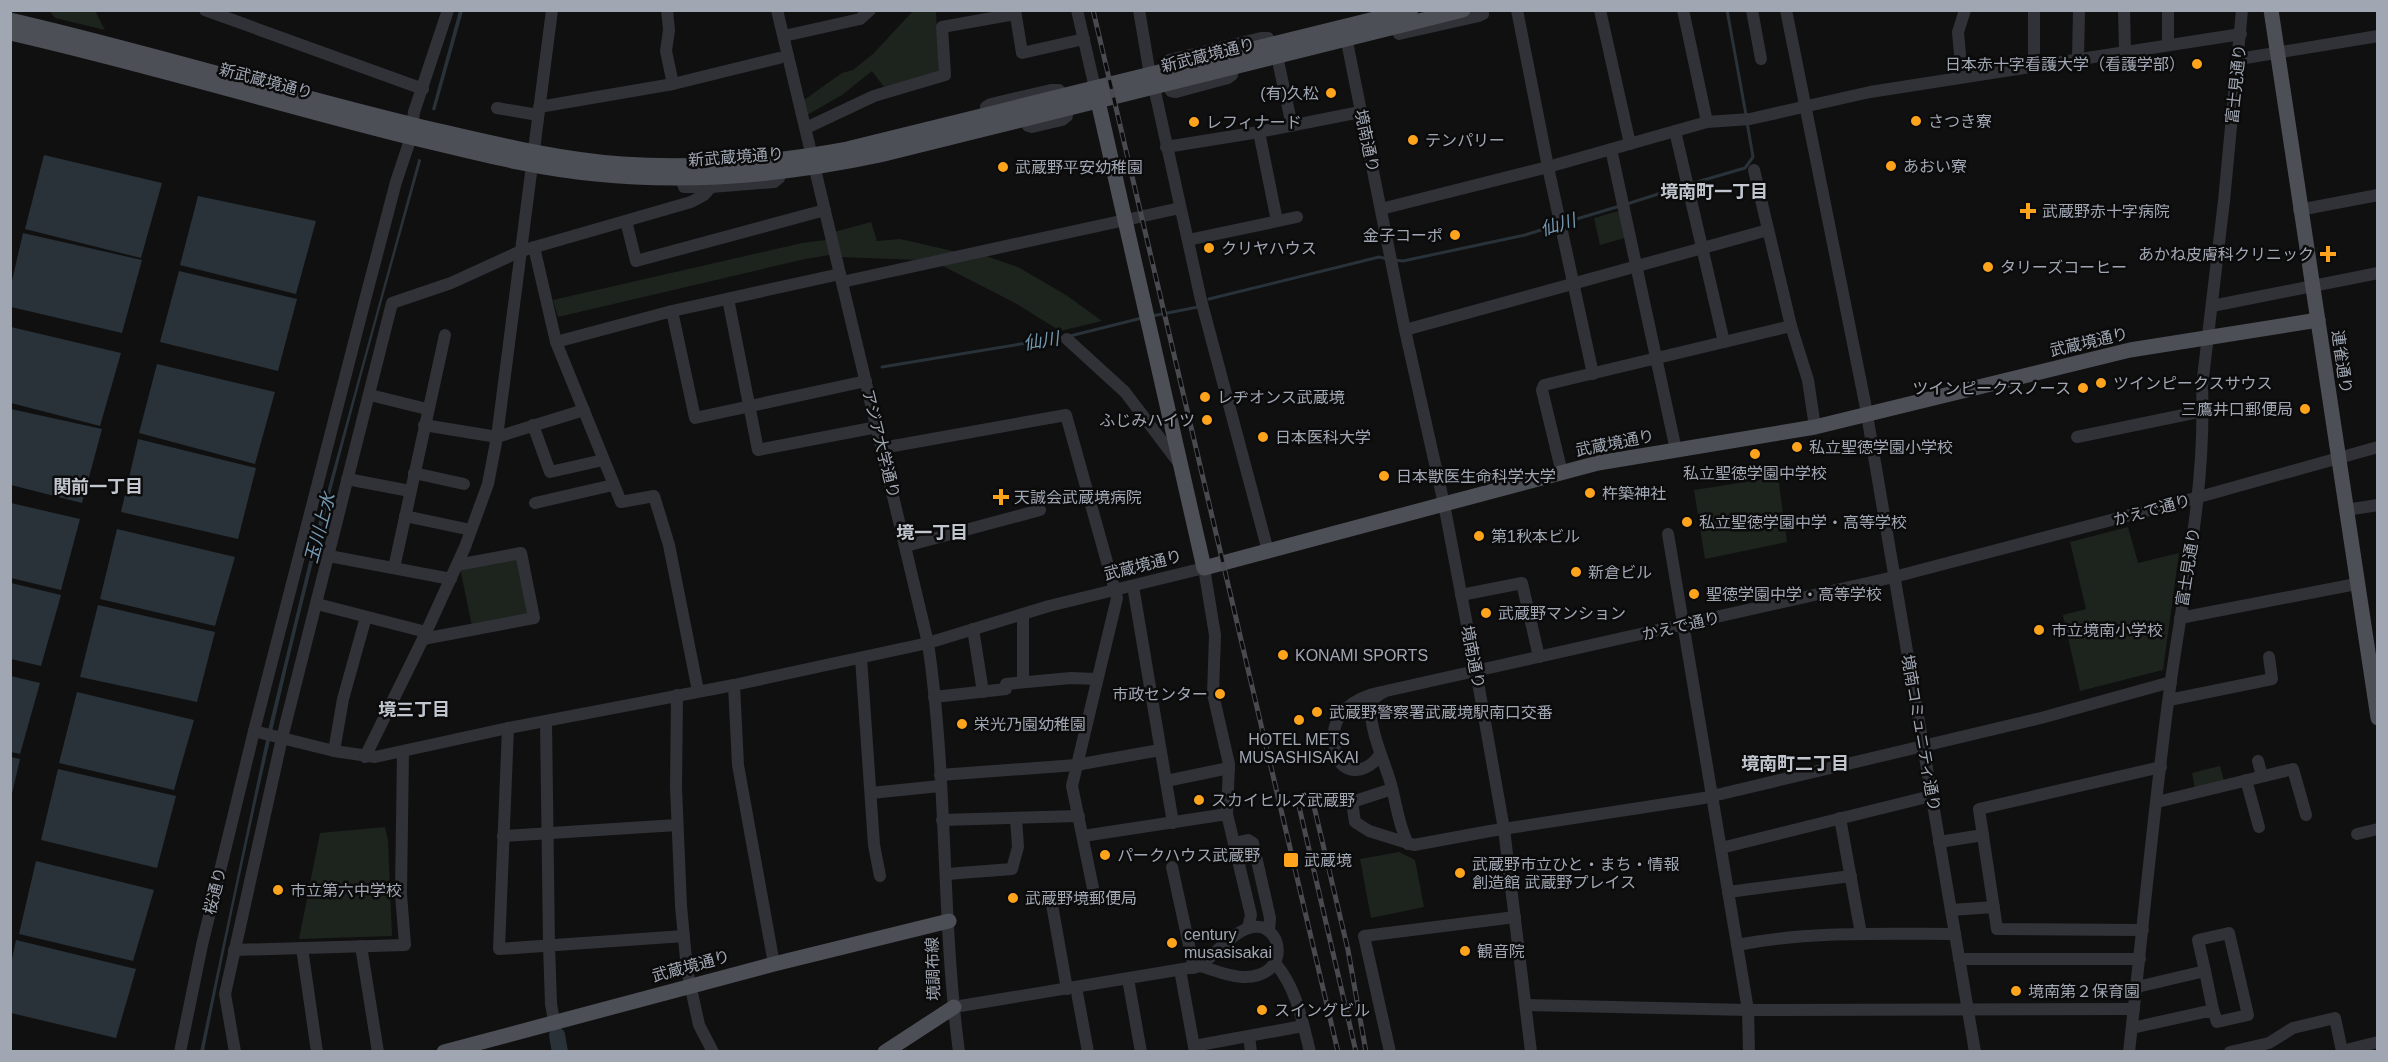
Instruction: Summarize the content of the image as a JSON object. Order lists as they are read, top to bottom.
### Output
{
  "streets": {
    "main road": [
      "新武蔵境通り",
      "武蔵境通り",
      "連雀通り",
      "境調布線"
    ],
    "street": [
      "富士見通り",
      "境南通り",
      "アジア大学通り",
      "かえで通り",
      "境南コミュニティ通り",
      "桜通り"
    ]
  },
  "crossings": [
    ["新武蔵境通り", "境南通り"],
    ["新武蔵境通り", "アジア大学通り"],
    ["新武蔵境通り", "桜通り"],
    ["富士見通り", "武蔵境通り"],
    ["富士見通り", "かえで通り"],
    ["境南通り", "武蔵境通り"],
    ["境南通り", "かえで通り"],
    ["武蔵境通り", "連雀通り"],
    ["武蔵境通り", "アジア大学通り"],
    ["武蔵境通り", "境南コミュニティ通り"],
    ["武蔵境通り", "桜通り"],
    ["武蔵境通り", "境調布線"],
    ["連雀通り", "かえで通り"],
    ["アジア大学通り", "境調布線"],
    ["かえで通り", "境南コミュニティ通り"]
  ],
  "districts": [
    "境南町一丁目",
    "関前一丁目",
    "境一丁目",
    "境三丁目",
    "境南町二丁目"
  ],
  "water": ["仙川", "玉川上水"],
  "places": {
    "other": [
      "日本赤十字看護大学（看護学部）",
      "(有)久松",
      "さつき寮",
      "レフィナード",
      "テンパリー",
      "あおい寮",
      "武蔵野平安幼稚園",
      "金子コーポ",
      "クリヤハウス",
      "タリーズコーヒー",
      "ツインピークスサウス",
      "ツインピークスノース",
      "レヂオンス武蔵境",
      "三鷹井口郵便局",
      "ふじみハイツ",
      "日本医科大学",
      "私立聖徳学園小学校",
      "私立聖徳学園中学校",
      "日本獣医生命科学大学",
      "杵築神社",
      "私立聖徳学園中学・高等学校",
      "第1秋本ビル",
      "新倉ビル",
      "聖徳学園中学・高等学校",
      "武蔵野マンション",
      "市立境南小学校",
      "KONAMI SPORTS",
      "市政センター",
      "武蔵野警察署武蔵境駅南口交番",
      "HOTEL METS MUSASHISAKAI",
      "栄光乃園幼稚園",
      "スカイヒルズ武蔵野",
      "パークハウス武蔵野",
      "武蔵野市立ひと・まち・情報 創造館 武蔵野プレイス",
      "市立第六中学校",
      "武蔵野境郵便局",
      "century musasisakai",
      "観音院",
      "境南第２保育園",
      "スイングビル"
    ],
    "health": ["武蔵野赤十字病院", "あかね皮膚科クリニック", "天誠会武蔵境病院"],
    "transit": ["武蔵境"]
  }
}
